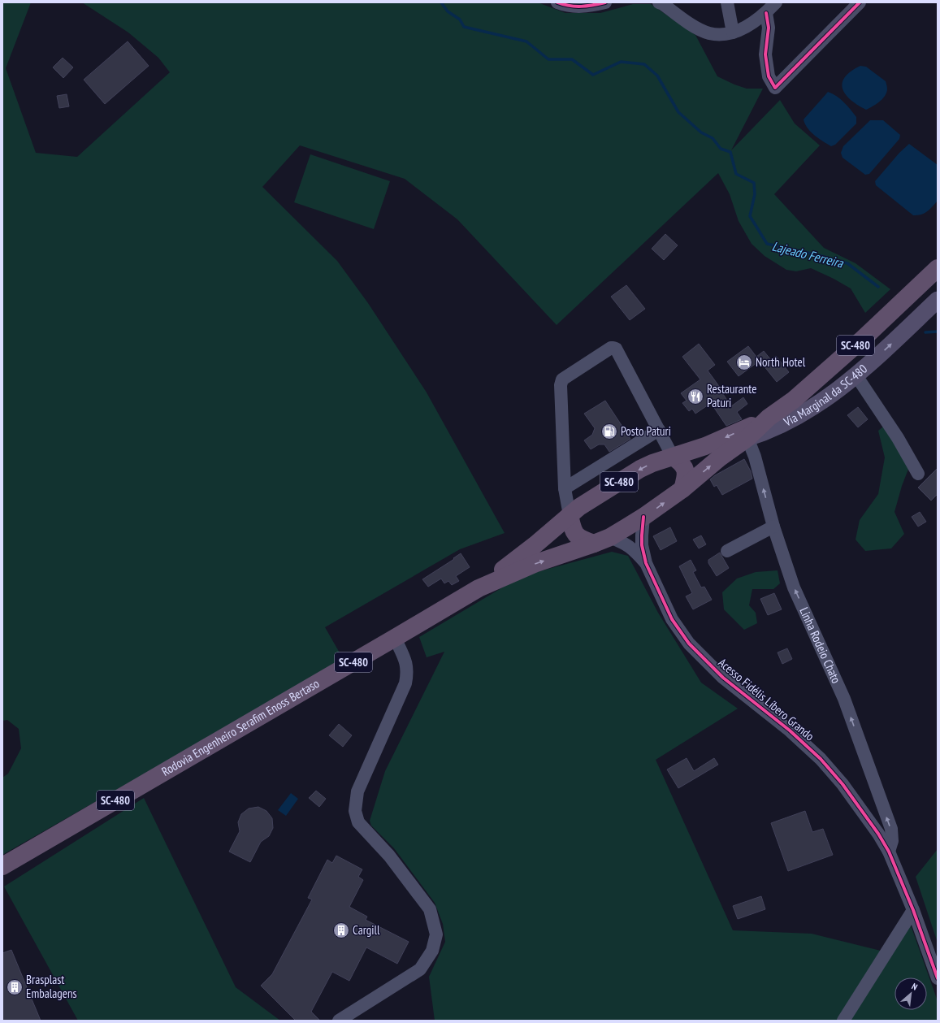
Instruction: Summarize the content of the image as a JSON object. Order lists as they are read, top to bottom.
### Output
{
  "streets": {
    "highway": ["SC-480", "Rodovia Engenheiro Serafim Enoss Bertaso"],
    "main road": ["Via Marginal da SC-480"],
    "street": ["Linha Rodeio Chato", "Acesso Fidélis Líbero Grando"]
  },
  "crossings": [
    ["Via Marginal da SC-480", "Linha Rodeio Chato"],
    ["Via Marginal da SC-480", "Rodovia Engenheiro Serafim Enoss Bertaso"],
    ["Linha Rodeio Chato", "Acesso Fidélis Líbero Grando"],
    ["Linha Rodeio Chato", "Rodovia Engenheiro Serafim Enoss Bertaso"],
    ["Acesso Fidélis Líbero Grando", "Rodovia Engenheiro Serafim Enoss Bertaso"]
  ],
  "one_way": ["Via Marginal da SC-480", "Linha Rodeio Chato"],
  "water": ["Lajeado Ferreira"],
  "places": {
    "hotel": ["North Hotel"],
    "restaurant": ["Restaurante Paturi"],
    "fuel station": ["Posto Paturi"],
    "building": ["Cargill", "Brasplast Embalagens"]
  },
  "north": "top right"
}
